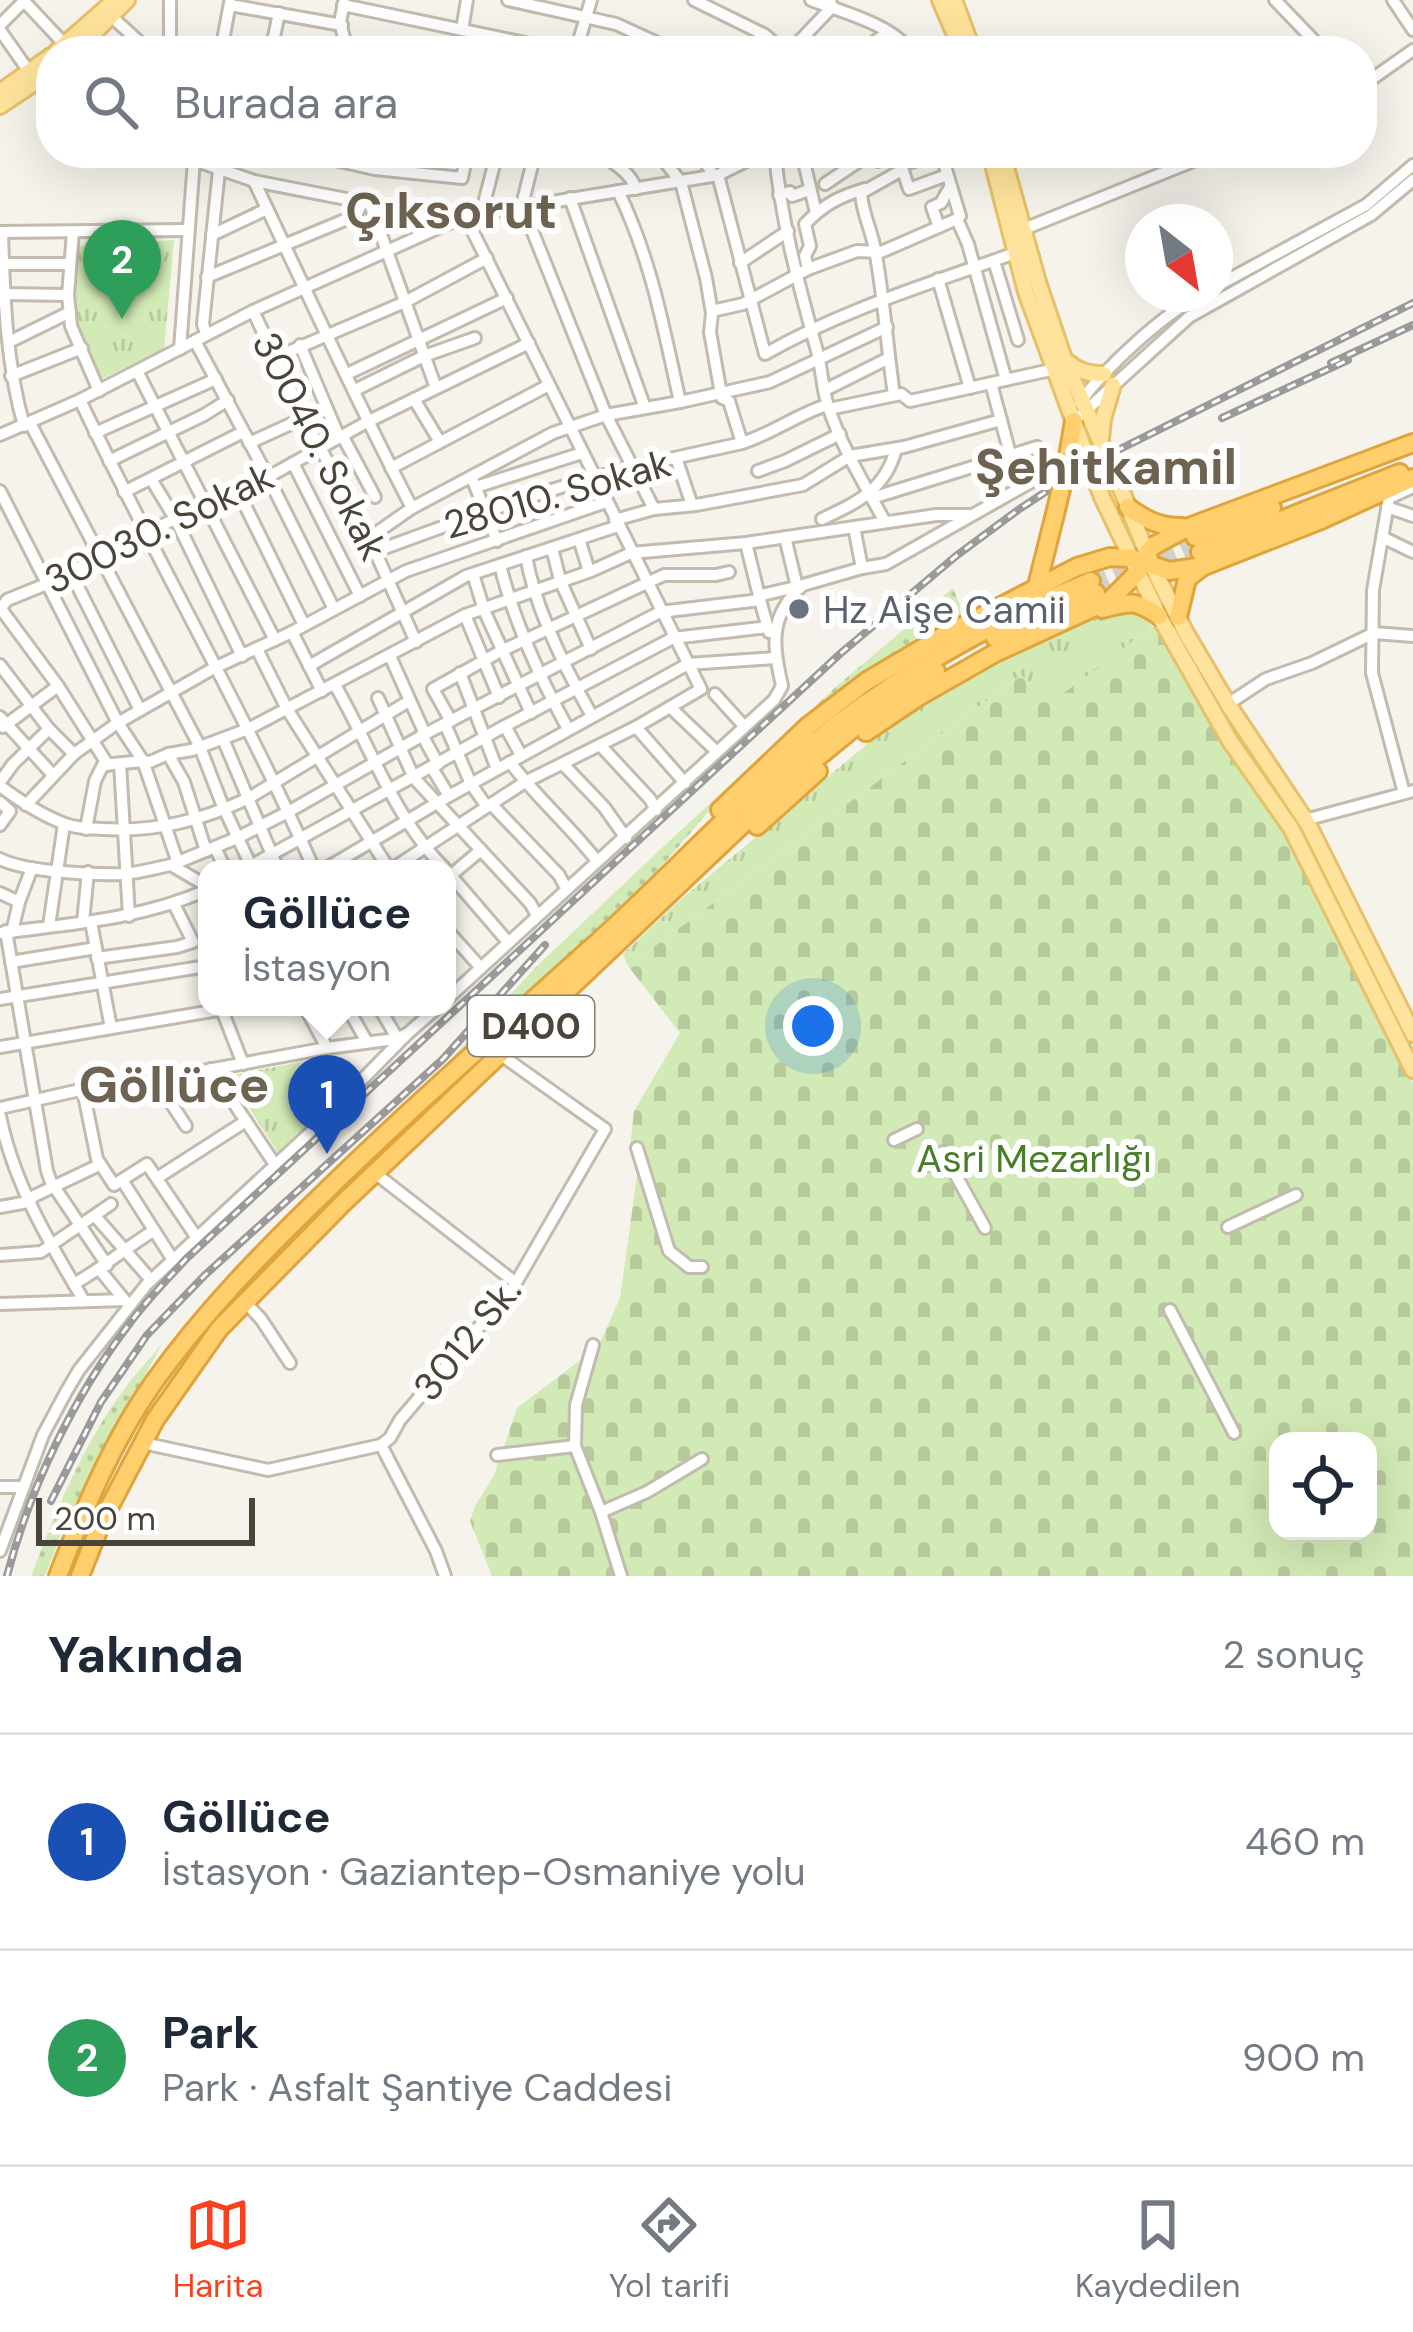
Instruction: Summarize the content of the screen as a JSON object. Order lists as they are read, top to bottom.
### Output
{
  "streets": {
    "highway": ["D400"],
    "street": [
      "30040. Sokak",
      "28010. Sokak",
      "30030. Sokak",
      "3012 Sk."
    ]
  },
  "crossings": [
    ["30040. Sokak", "28010. Sokak"],
    ["30040. Sokak", "30030. Sokak"],
    ["D400", "3012 Sk."]
  ],
  "districts": ["Çıksorut", "Şehitkamil", "Göllüce"],
  "parks": ["Asri Mezarlığı"],
  "places": ["Hz Aişe Camii"],
  "scale_bar": "200 m",
  "north": "bottom right",
  "page": {
    "search": "Burada ara",
    "pins": ["2", "1"],
    "popup": ["Göllüce", "İstasyon"],
    "scale": "200 m",
    "heading": ["Yakında", "2 sonuç"],
    "list": [
      {
        "mark": "1",
        "name": "Göllüce",
        "note": "İstasyon · Gaziantep-Osmaniye yolu",
        "value": "460 m"
      },
      {
        "mark": "2",
        "name": "Park",
        "note": "Park · Asfalt Şantiye Caddesi",
        "value": "900 m"
      }
    ],
    "nav": ["Harita", "Yol tarifi", "Kaydedilen"]
  }
}
